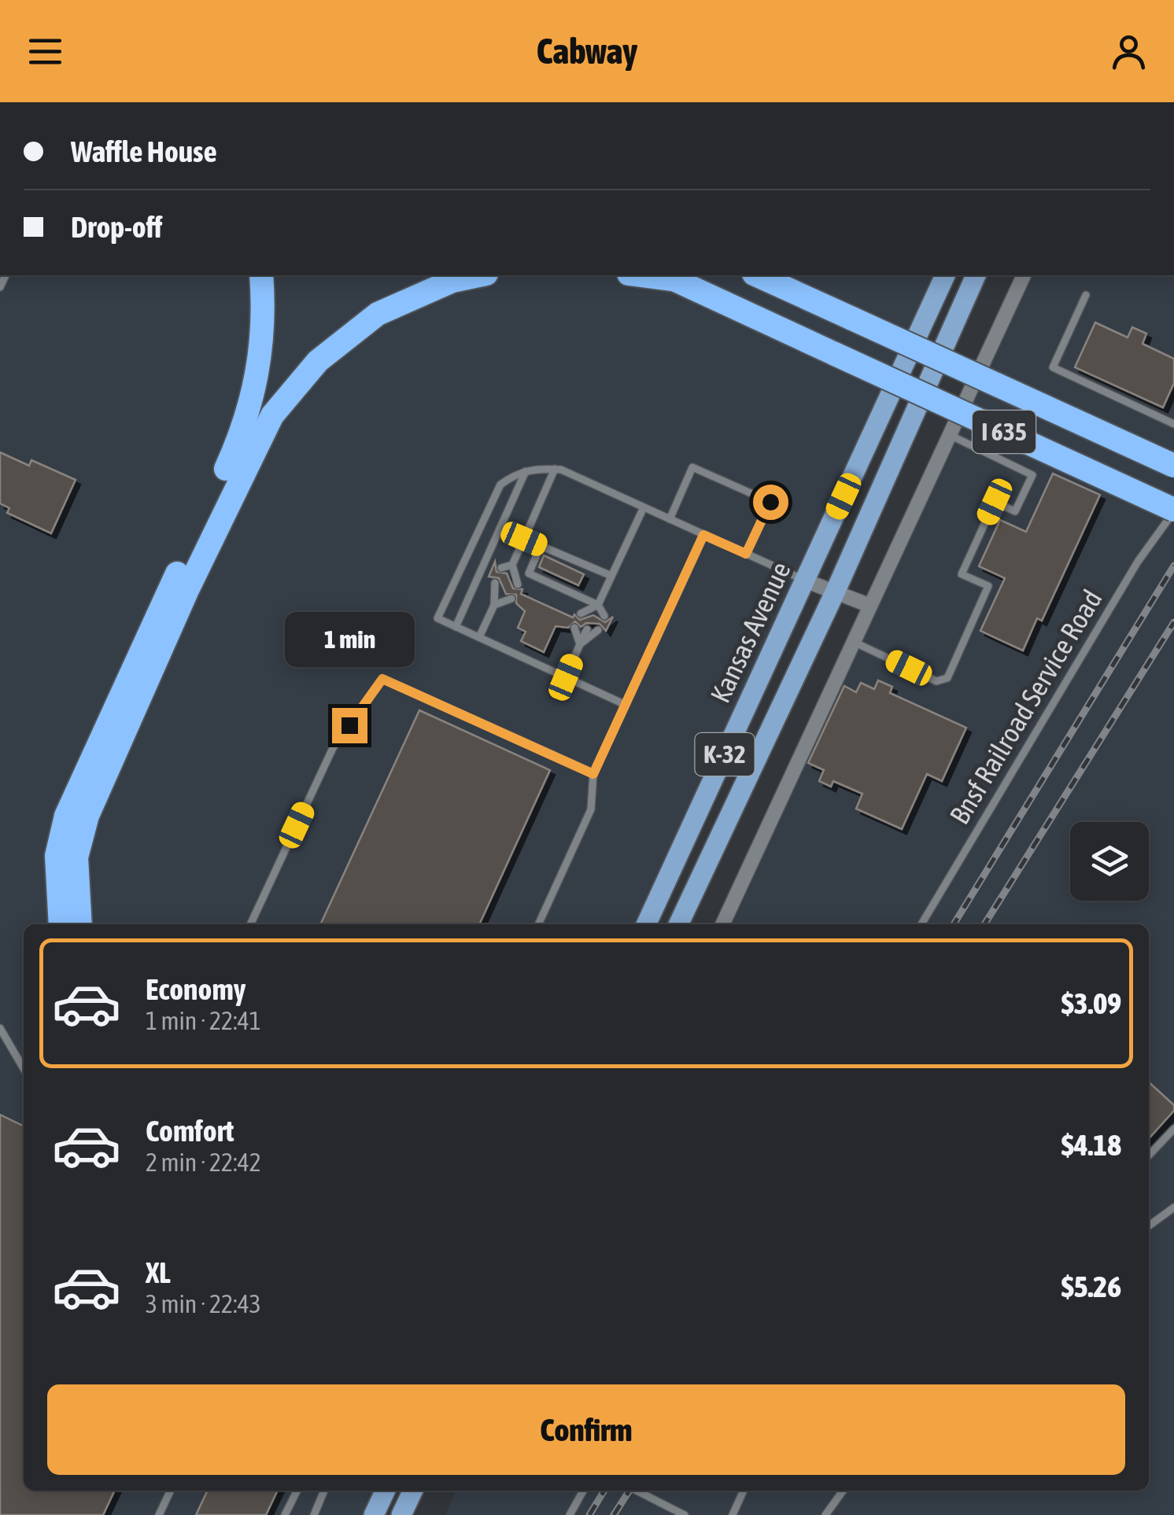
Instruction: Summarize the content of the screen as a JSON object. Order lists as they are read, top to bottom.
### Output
{
  "streets": {
    "highway": ["I 635"],
    "main road": ["Kansas Avenue", "K-32"],
    "lane": ["Bnsf Railroad Service Road"]
  },
  "crossings": [
    ["I 635", "Bnsf Railroad Service Road"]
  ],
  "page": {
    "header": "Cabway",
    "banner": ["Waffle House", "Drop-off"],
    "bubble": "1 min",
    "list": [
      {
        "name": "Economy",
        "note": "1 min · 22:41",
        "value": "$3.09"
      },
      {
        "name": "Comfort",
        "note": "2 min · 22:42",
        "value": "$4.18"
      },
      {
        "name": "XL",
        "note": "3 min · 22:43",
        "value": "$5.26"
      }
    ],
    "buttons": "Confirm"
  }
}
